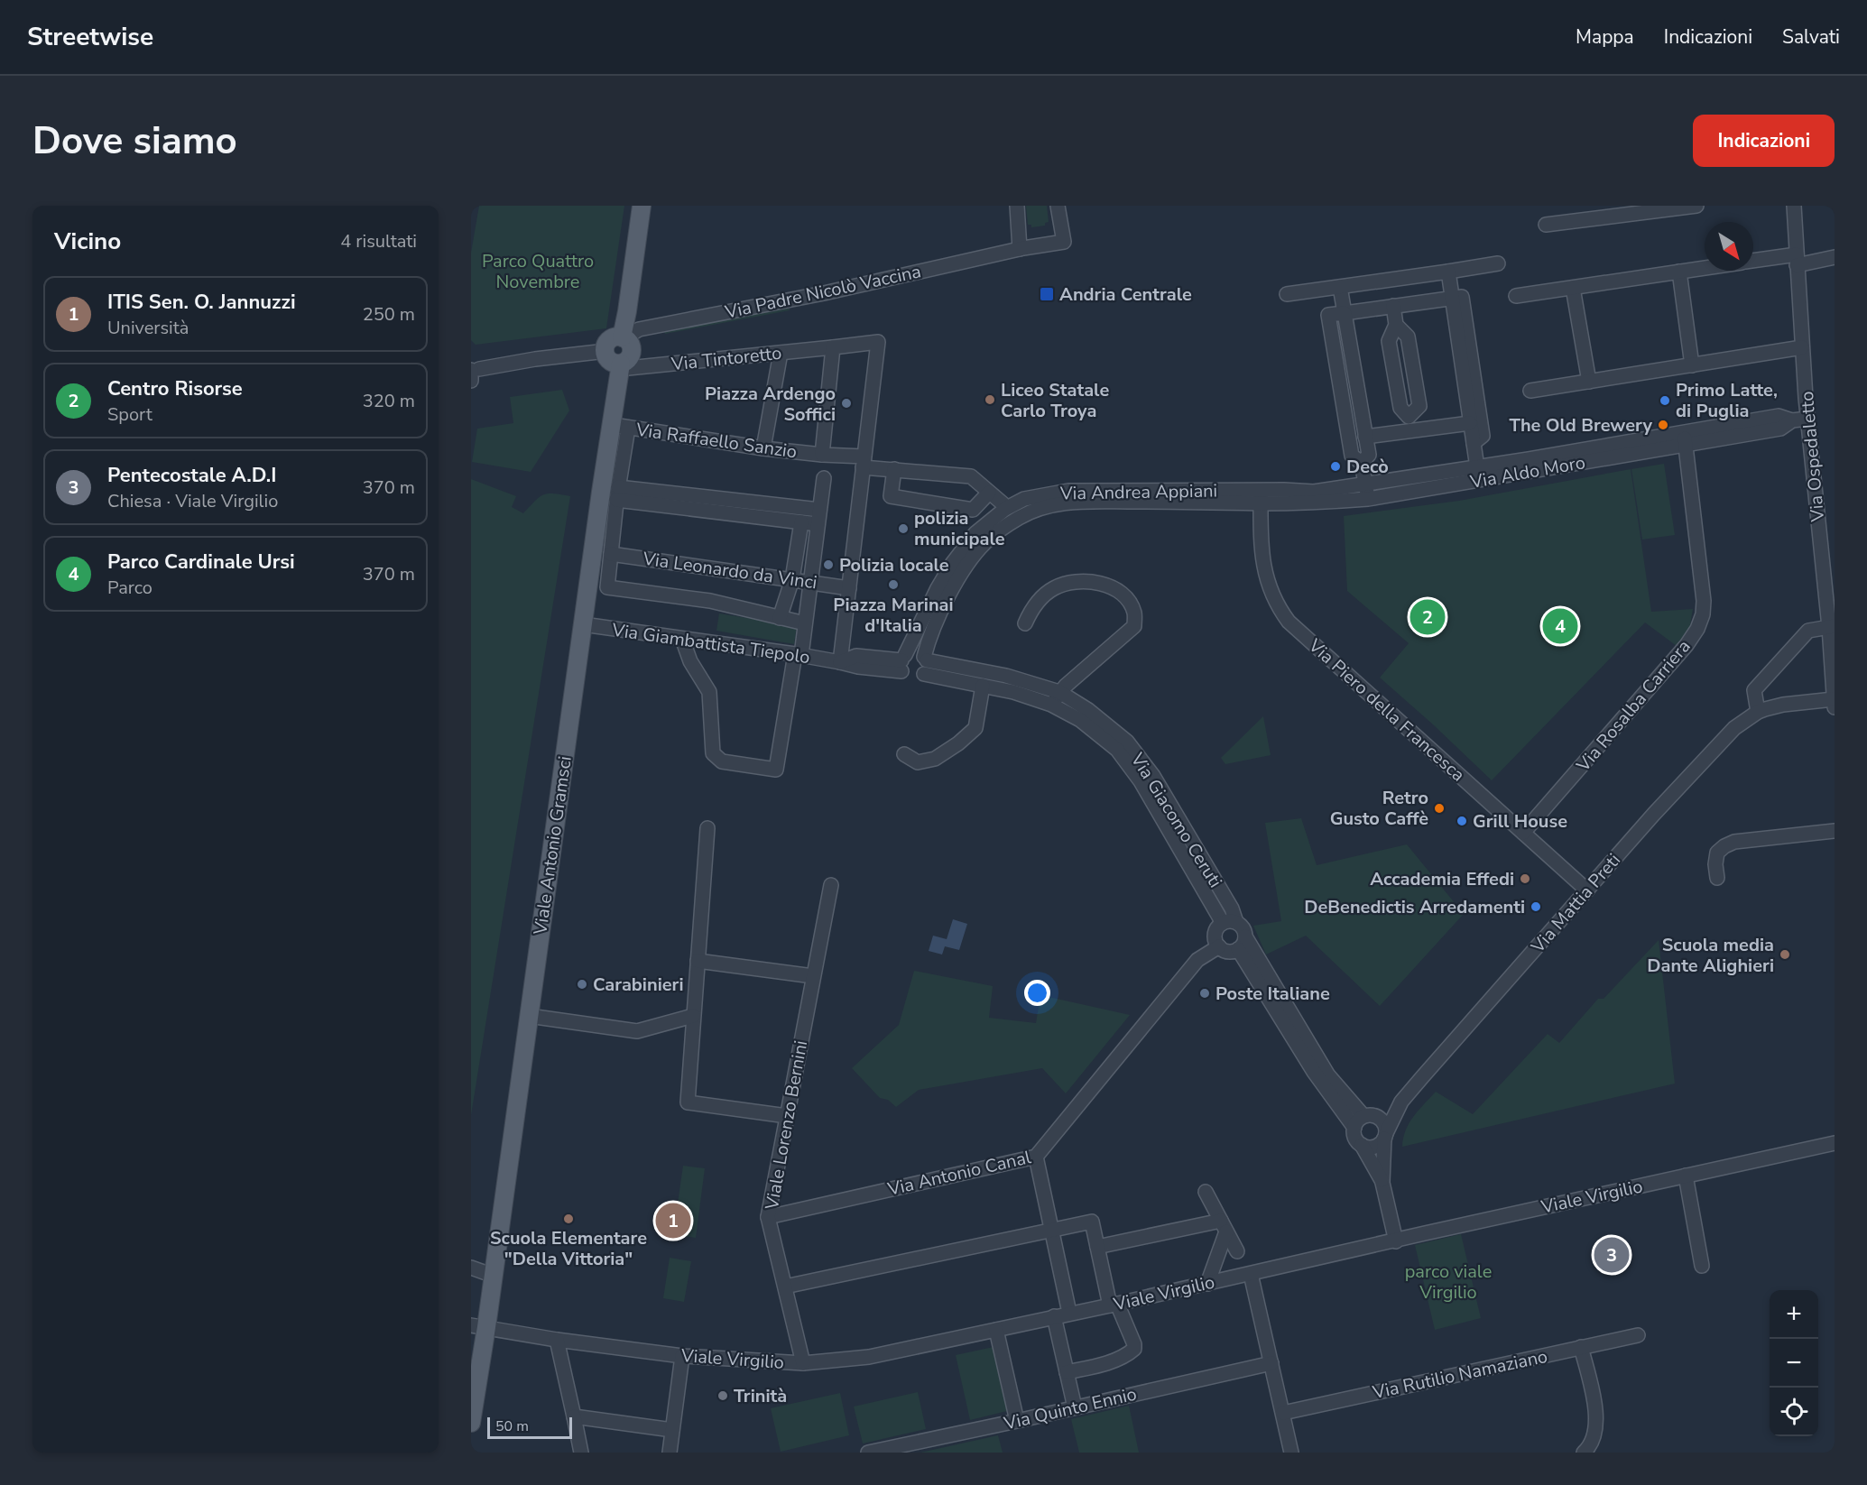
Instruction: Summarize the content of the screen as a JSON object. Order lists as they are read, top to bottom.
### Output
{
  "streets": {
    "main road": ["Viale Antonio Gramsci"],
    "street": [
      "Via Padre Nicolò Vaccina",
      "Via Tintoretto",
      "Via Raffaello Sanzio",
      "Via Ospedaletto",
      "Via Aldo Moro",
      "Via Andrea Appiani",
      "Via Leonardo da Vinci",
      "Via Giambattista Tiepolo",
      "Via Rosalba Carriera",
      "Via Piero della Francesca",
      "Via Giacomo Ceruti",
      "Via Mattia Preti",
      "Viale Lorenzo Bernini",
      "Via Antonio Canal",
      "Viale Virgilio",
      "Via Rutilio Namaziano",
      "Via Quinto Ennio"
    ]
  },
  "crossings": [
    ["Via Padre Nicolò Vaccina", "Viale Antonio Gramsci"],
    ["Via Tintoretto", "Viale Antonio Gramsci"],
    ["Via Raffaello Sanzio", "Viale Antonio Gramsci"],
    ["Via Ospedaletto", "Via Aldo Moro"],
    ["Via Ospedaletto", "Via Mattia Preti"],
    ["Via Aldo Moro", "Via Andrea Appiani"],
    ["Via Aldo Moro", "Via Rosalba Carriera"],
    ["Via Aldo Moro", "Via Piero della Francesca"],
    ["Via Andrea Appiani", "Via Giambattista Tiepolo"],
    ["Via Andrea Appiani", "Via Piero della Francesca"],
    ["Via Andrea Appiani", "Via Giacomo Ceruti"],
    ["Via Leonardo da Vinci", "Viale Antonio Gramsci"],
    ["Via Giambattista Tiepolo", "Via Giacomo Ceruti"],
    ["Via Giambattista Tiepolo", "Viale Antonio Gramsci"],
    ["Via Rosalba Carriera", "Via Piero della Francesca"],
    ["Via Piero della Francesca", "Via Mattia Preti"],
    ["Via Giacomo Ceruti", "Via Mattia Preti"],
    ["Via Giacomo Ceruti", "Via Antonio Canal"],
    ["Viale Antonio Gramsci", "Viale Virgilio"],
    ["Viale Lorenzo Bernini", "Via Antonio Canal"],
    ["Viale Lorenzo Bernini", "Viale Virgilio"]
  ],
  "parks": ["Parco Quattro Novembre", "parco viale Virgilio"],
  "places": {
    "transit": ["Andria Centrale"],
    "other": [
      "Liceo Statale Carlo Troya",
      "Primo Latte, di Puglia",
      "Piazza Ardengo Soffici",
      "The Old Brewery",
      "Decò",
      "polizia municipale",
      "Polizia locale",
      "Piazza Marinai d'Italia",
      "Retro Gusto Caffè",
      "Grill House",
      "Accademia Effedi",
      "DeBenedictis Arredamenti",
      "Scuola media Dante Alighieri",
      "Carabinieri",
      "Poste Italiane",
      "Scuola Elementare \"Della Vittoria\"",
      "Trinità"
    ]
  },
  "scale_bar": "50 m",
  "north": "bottom right",
  "page": {
    "header": "Streetwise",
    "nav": ["Mappa", "Indicazioni", "Salvati"],
    "buttons": "Indicazioni",
    "title": "Dove siamo",
    "heading": ["Vicino", "4 risultati"],
    "list": [
      {
        "mark": "1",
        "name": "ITIS Sen. O. Jannuzzi",
        "note": "Università",
        "value": "250 m"
      },
      {
        "mark": "2",
        "name": "Centro Risorse",
        "note": "Sport",
        "value": "320 m"
      },
      {
        "mark": "3",
        "name": "Pentecostale A.D.I",
        "note": "Chiesa · Viale Virgilio",
        "value": "370 m"
      },
      {
        "mark": "4",
        "name": "Parco Cardinale Ursi",
        "note": "Parco",
        "value": "370 m"
      }
    ],
    "pins": [
      "2",
      "4",
      "1",
      "3"
    ],
    "map_buttons": ["+", "−"],
    "scale": "50 m"
  }
}
